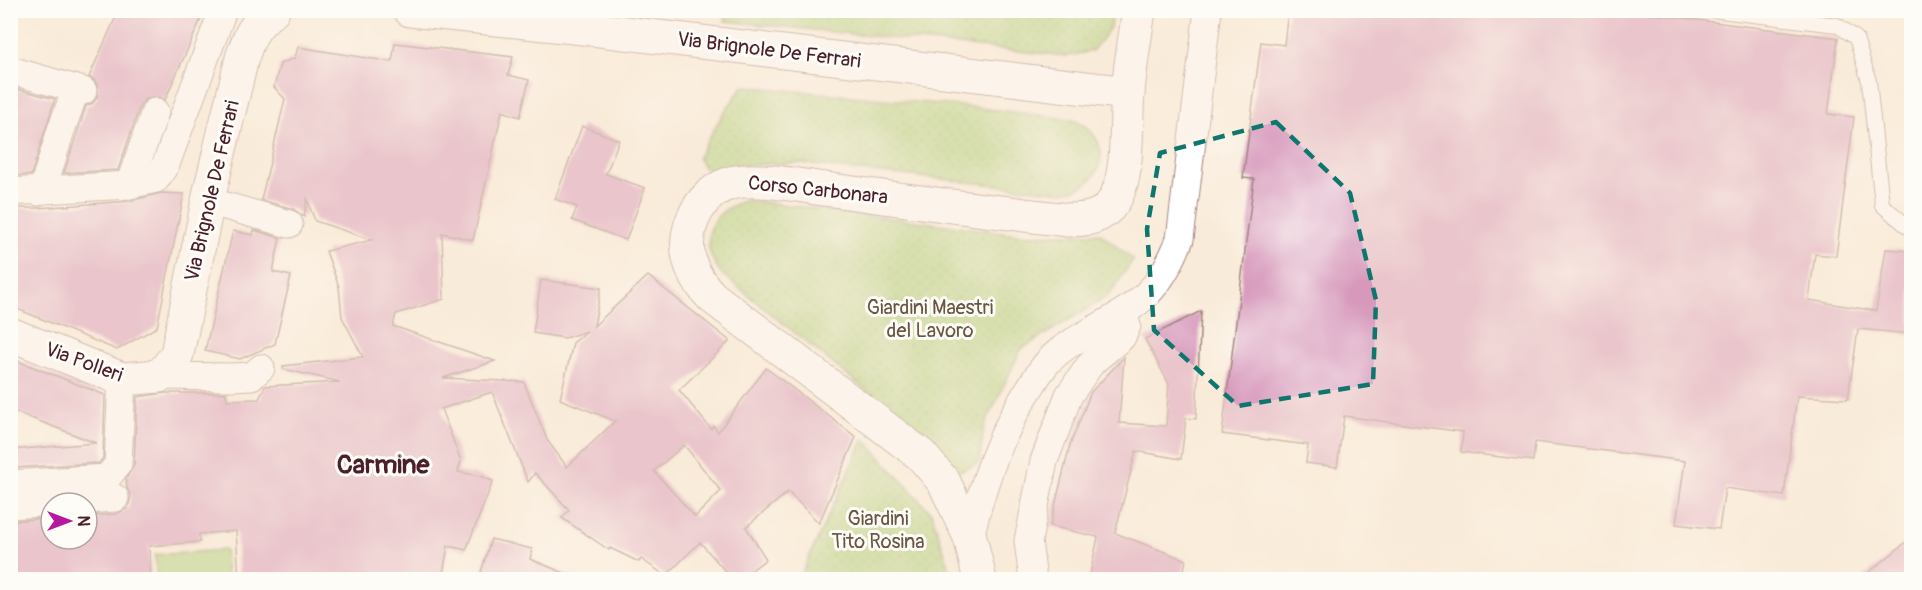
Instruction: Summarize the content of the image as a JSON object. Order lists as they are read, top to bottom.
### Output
{
  "streets": {
    "street": ["Via Brignole De Ferrari", "Corso Carbonara", "Via Polleri"]
  },
  "crossings": [
    ["Via Brignole De Ferrari", "Corso Carbonara"],
    ["Via Brignole De Ferrari", "Via Polleri"]
  ],
  "districts": ["Carmine"],
  "parks": ["Giardini Maestri del Lavoro", "Giardini Tito Rosina"],
  "north": "right"
}
